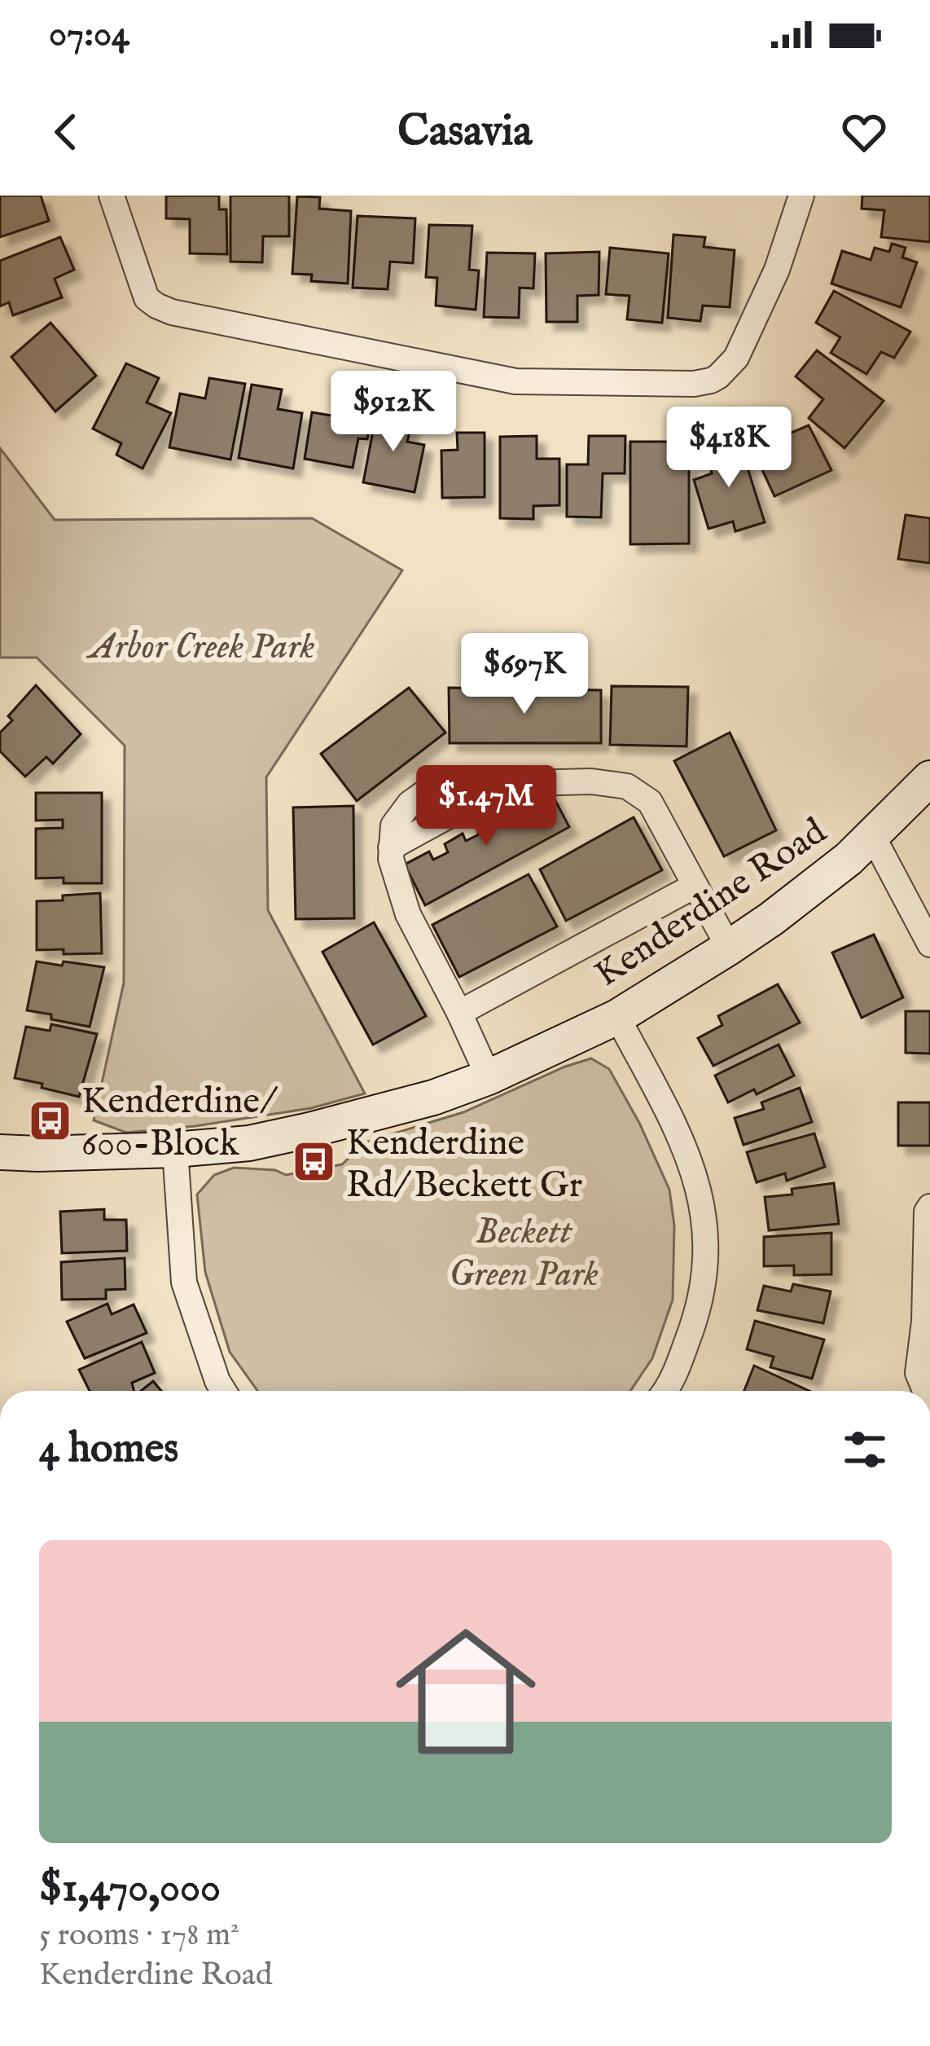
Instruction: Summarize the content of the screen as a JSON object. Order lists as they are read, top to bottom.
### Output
{
  "streets": {
    "street": ["Kenderdine Road"]
  },
  "parks": ["Arbor Creek Park", "Beckett Green Park"],
  "places": {
    "bus stop": ["Kenderdine/ 600-Block", "Kenderdine Rd/ Beckett Gr"]
  },
  "page": {
    "status": "07:04",
    "header": "Casavia",
    "price": [
      "$912K",
      "$418K",
      "$697K",
      "$1.47M"
    ],
    "heading": "4 homes",
    "list": [
      {
        "name": "$1,470,000",
        "note": "5 rooms · 178 m² · Kenderdine Road"
      }
    ]
  }
}
